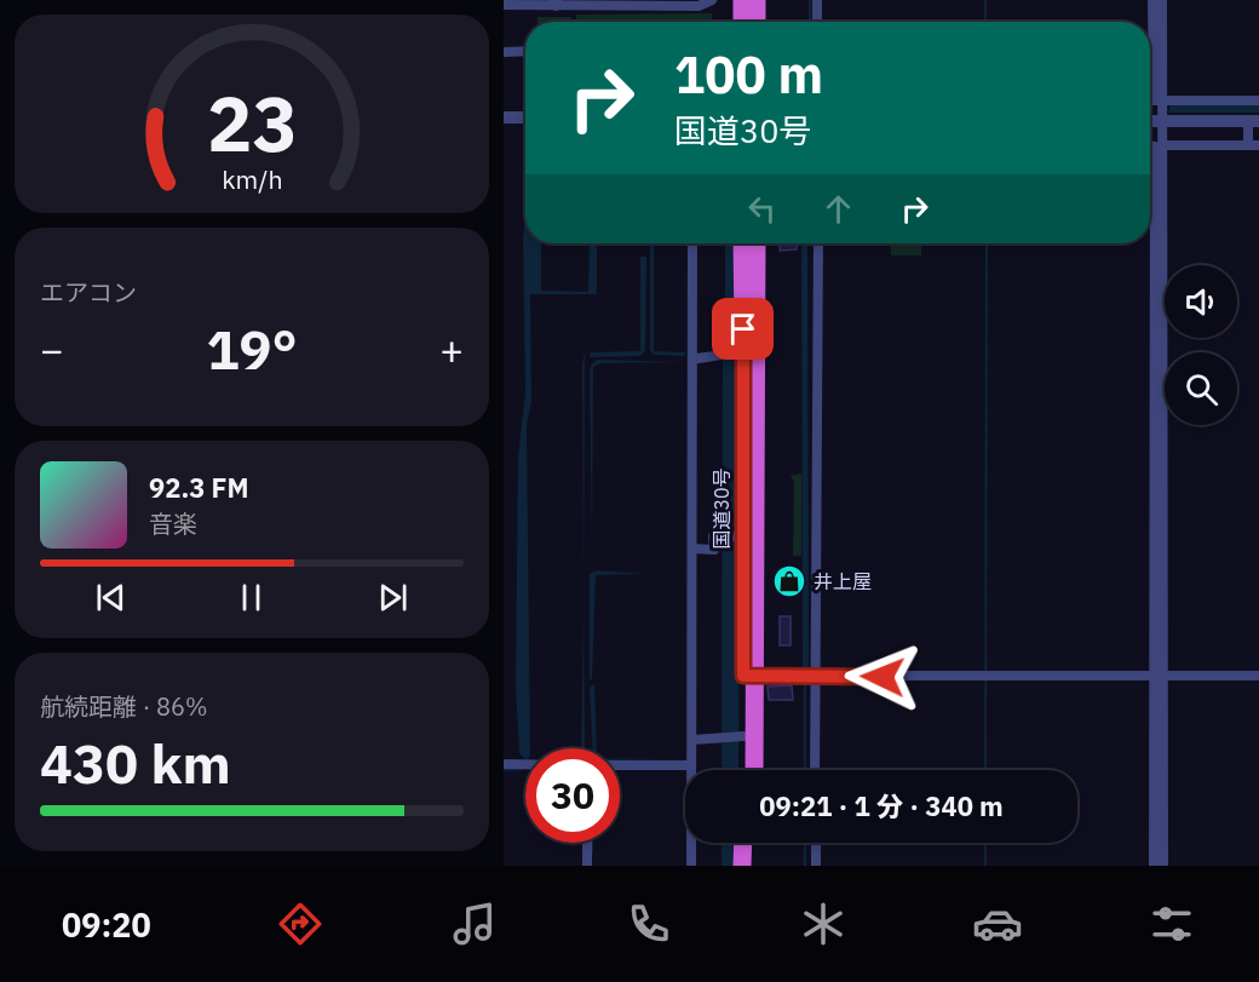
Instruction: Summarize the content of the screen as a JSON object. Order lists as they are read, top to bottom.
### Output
{
  "streets": {
    "highway": ["国道30号"]
  },
  "places": {
    "shop": ["井上屋"]
  },
  "page": {
    "turn": ["100 m", "国道30号"],
    "tile": [
      "エアコン",
      ["航続距離 · 86%", "430 km"]
    ],
    "heat": ["−", "19°", "+"],
    "song": ["92.3 FM", "音楽"],
    "limit": "30",
    "trip": "09:21 · 1 分 · 340 m",
    "tabs": "09:20",
    "gauge": ["23", "km/h"]
  }
}
